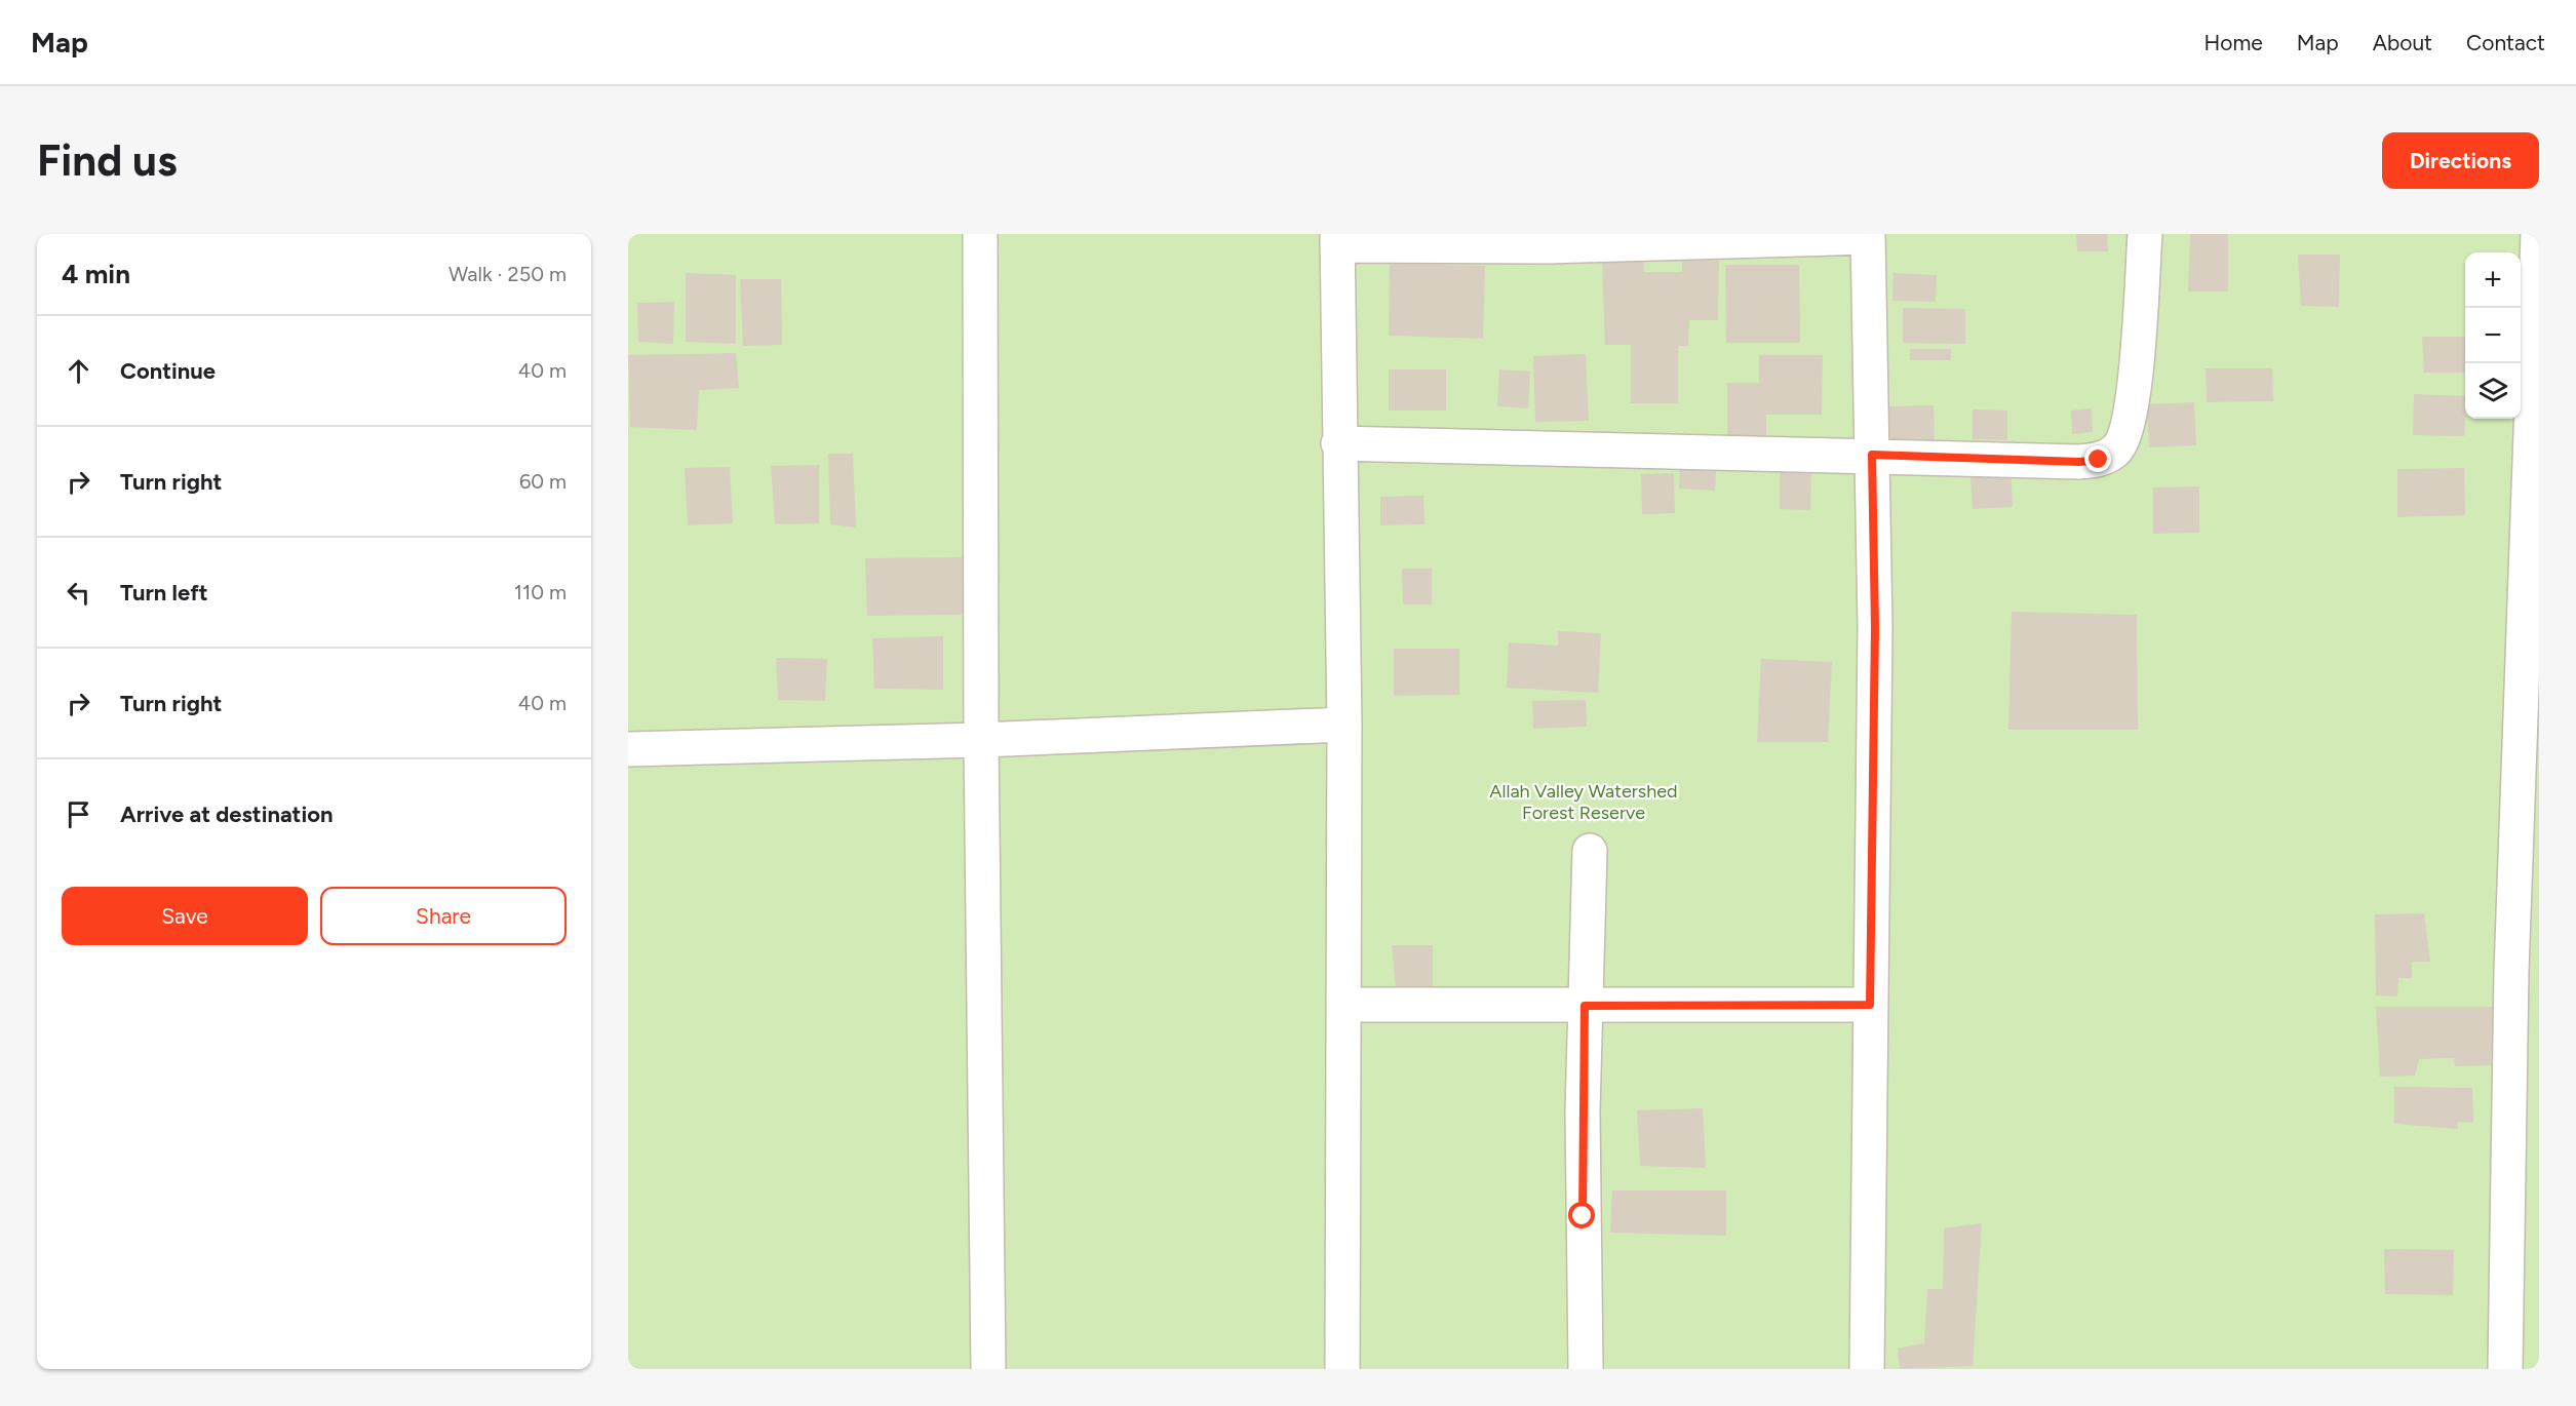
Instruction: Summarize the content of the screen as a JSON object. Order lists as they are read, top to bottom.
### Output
{
  "parks": ["Allah Valley Watershed Forest Reserve"],
  "page": {
    "header": "Map",
    "nav": [
      "Home",
      "Map",
      "About",
      "Contact"
    ],
    "buttons": [
      "Directions",
      ["Save", "Share"]
    ],
    "title": "Find us",
    "heading": ["4 min", "Walk · 250 m"],
    "map_buttons": ["+", "−"],
    "list": [
      ["Continue", "40 m"],
      ["Turn right", "60 m"],
      ["Turn left", "110 m"],
      ["Turn right", "40 m"],
      "Arrive at destination"
    ]
  }
}
